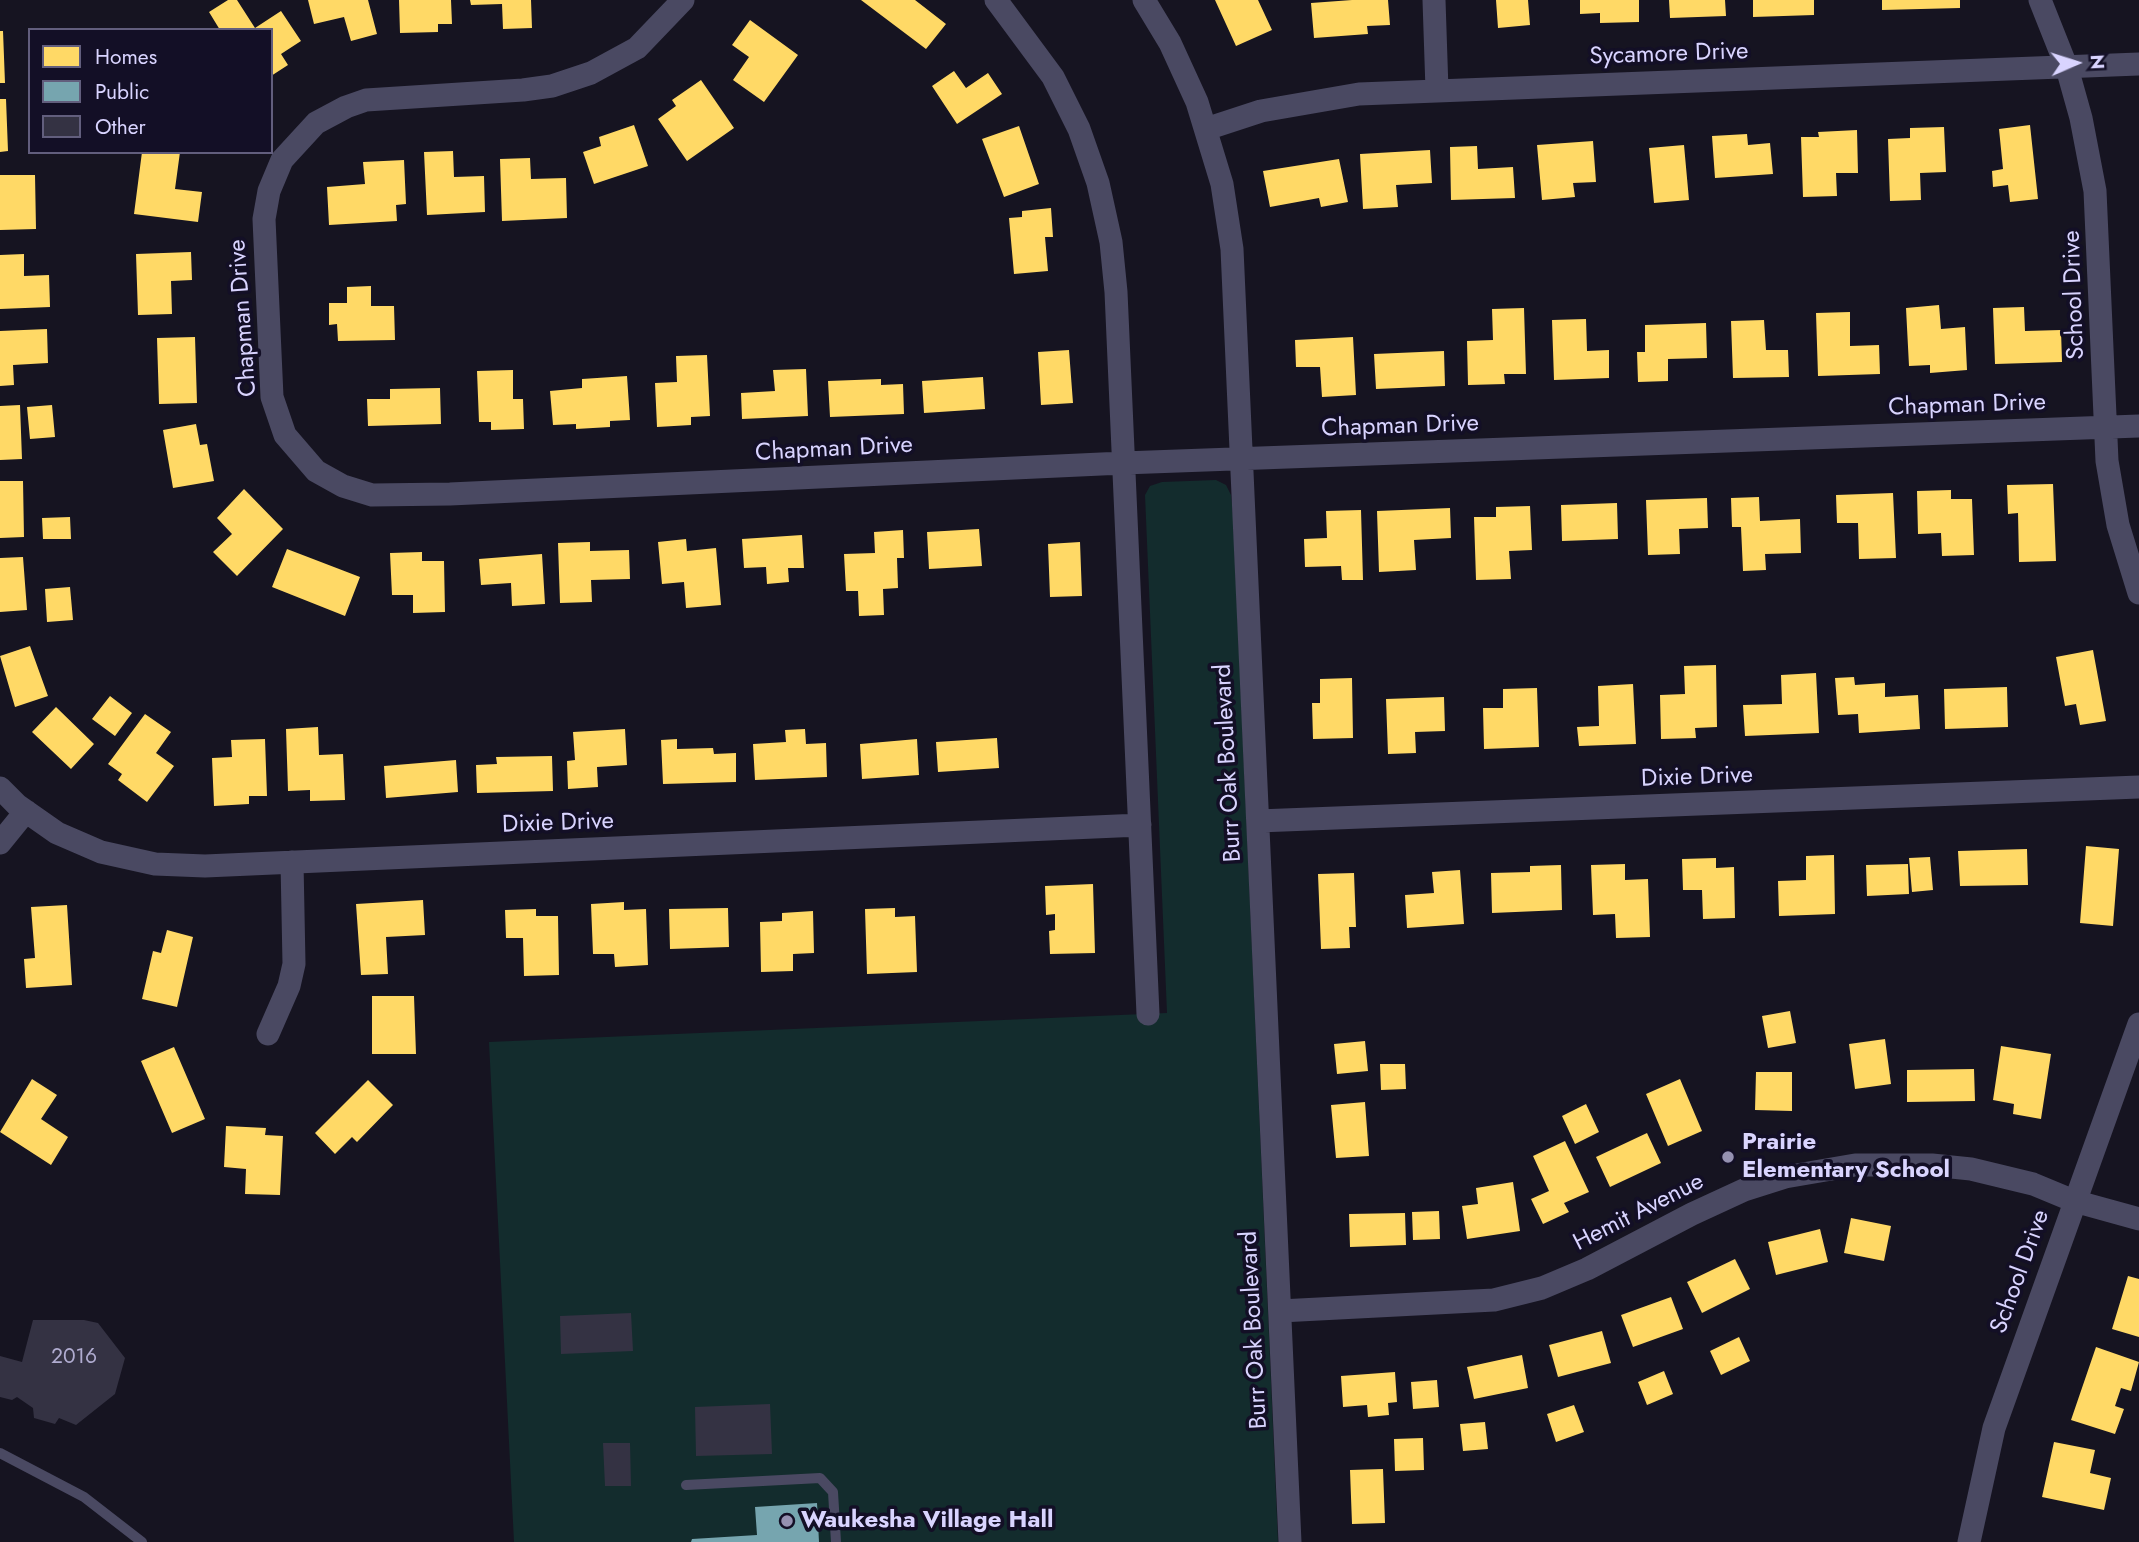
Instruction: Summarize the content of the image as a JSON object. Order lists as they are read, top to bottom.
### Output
{
  "streets": {
    "street": [
      "Sycamore Drive",
      "School Drive",
      "Chapman Drive",
      "Burr Oak Boulevard",
      "Dixie Drive",
      "Hemit Avenue"
    ]
  },
  "crossings": [
    ["Sycamore Drive", "School Drive"],
    ["Sycamore Drive", "Burr Oak Boulevard"],
    ["School Drive", "Chapman Drive"],
    ["School Drive", "Hemit Avenue"],
    ["Chapman Drive", "Burr Oak Boulevard"],
    ["Burr Oak Boulevard", "Dixie Drive"],
    ["Burr Oak Boulevard", "Hemit Avenue"]
  ],
  "places": ["Prairie Elementary School", "Waukesha Village Hall"],
  "house_numbers": ["2016"],
  "legend": ["Homes", "Public", "Other"],
  "north": "right"
}
